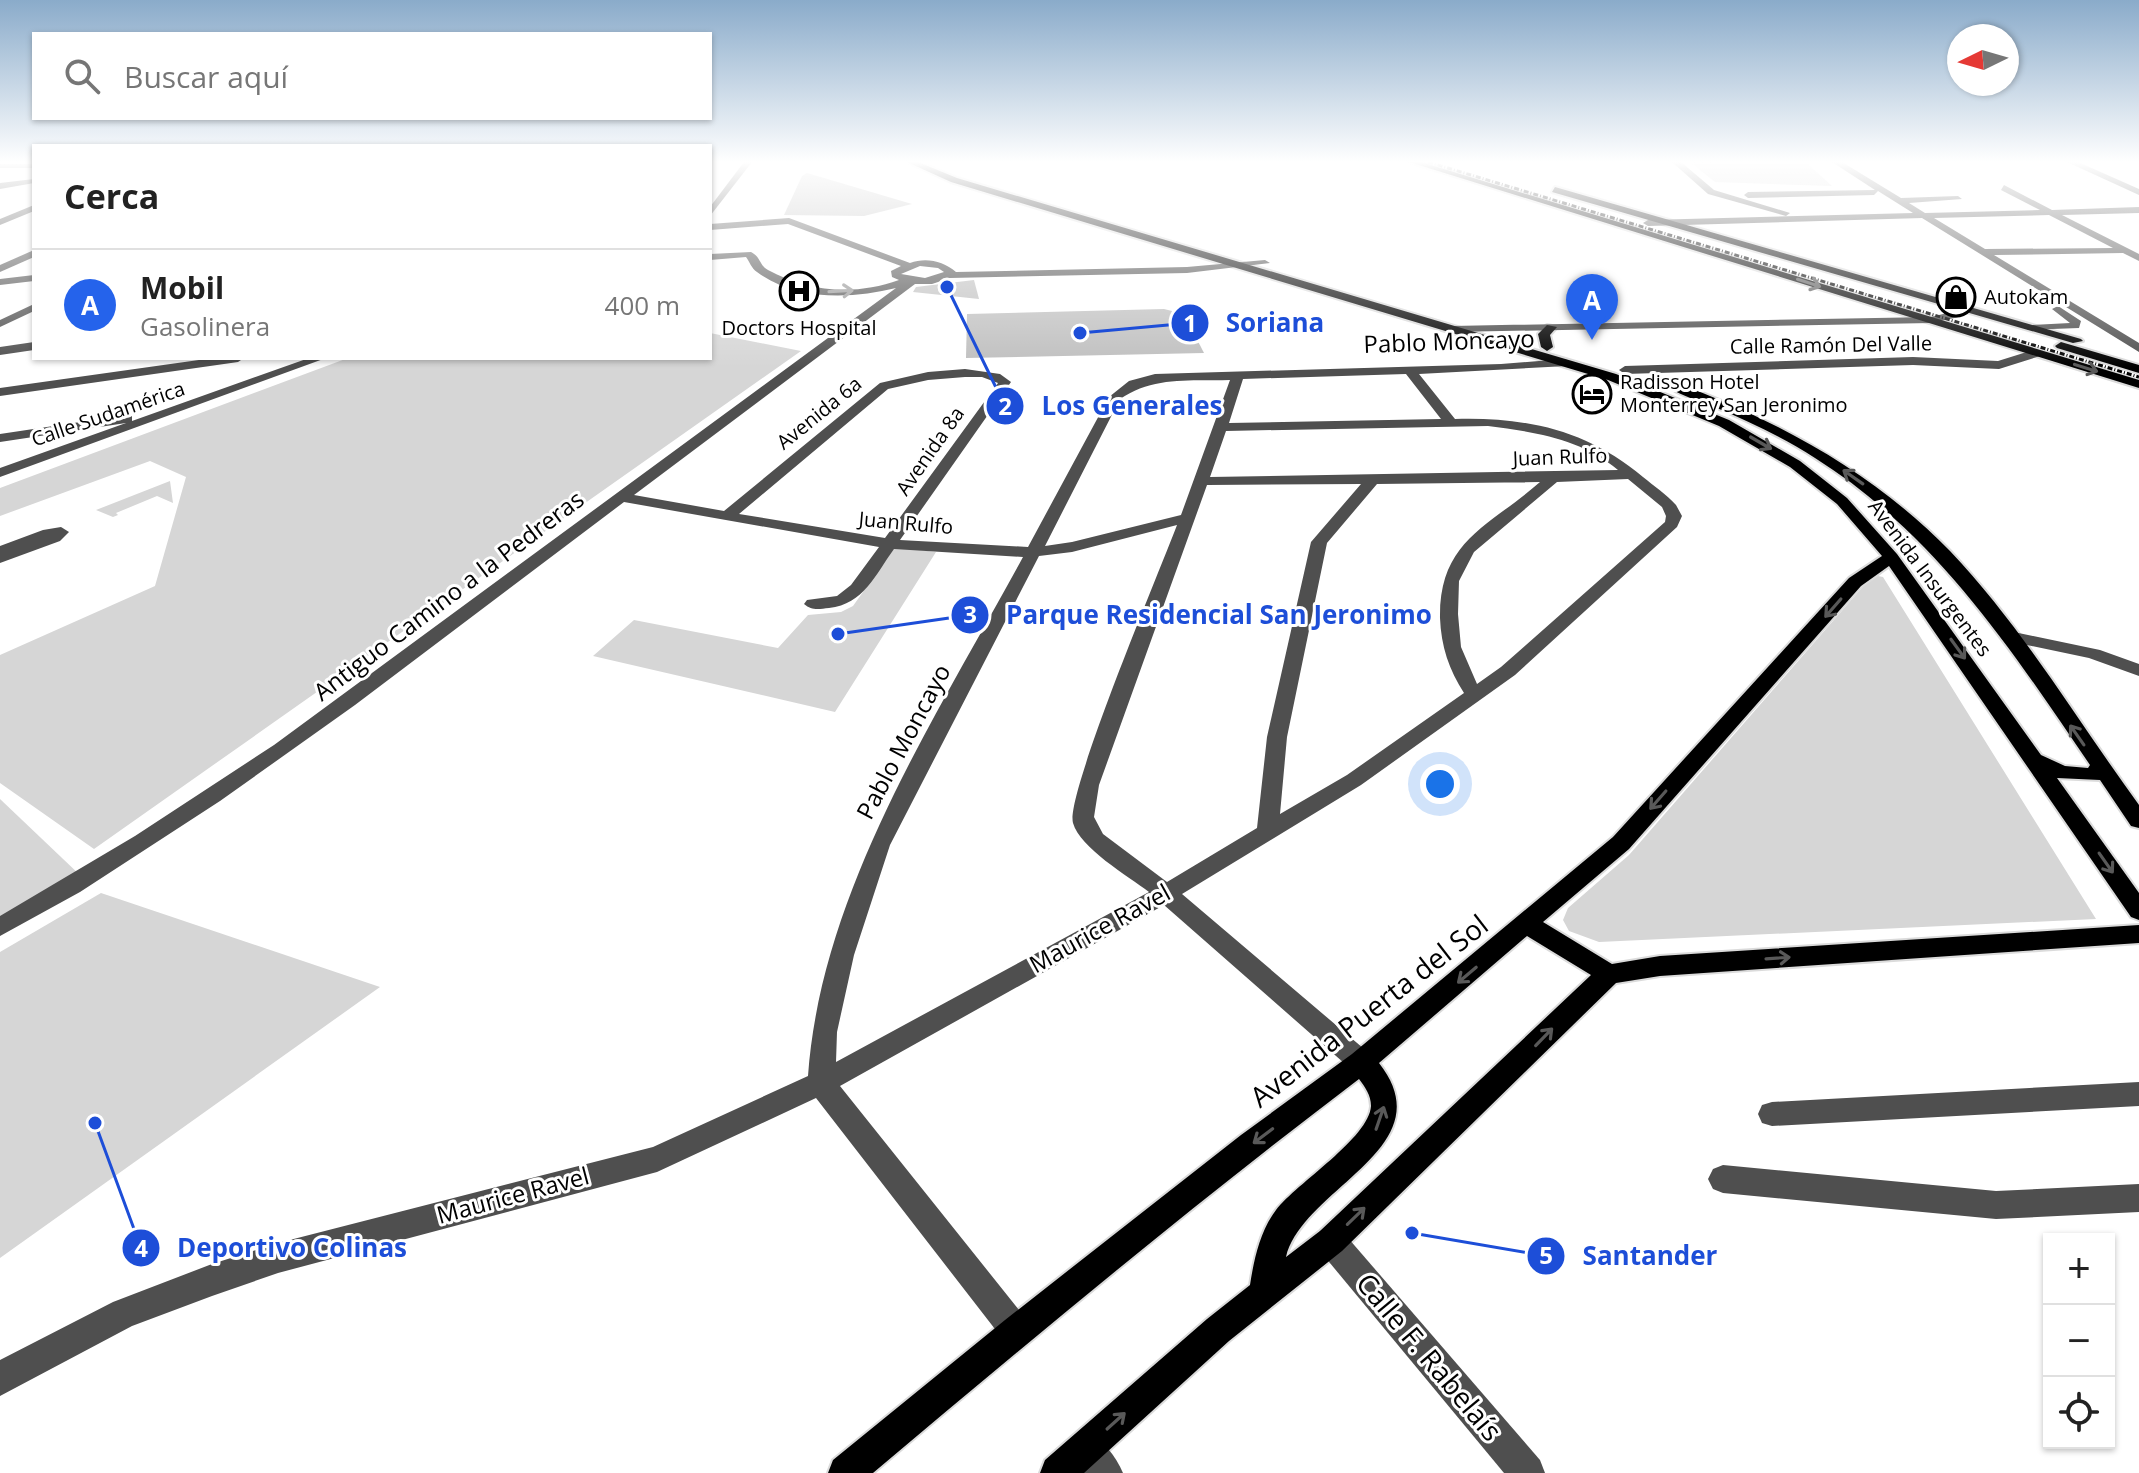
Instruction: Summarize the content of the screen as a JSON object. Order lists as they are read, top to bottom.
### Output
{
  "streets": {
    "main road": ["Avenida Insurgentes", "Avenida Puerta del Sol"],
    "street": [
      "Pablo Moncayo",
      "Calle Ramón Del Valle",
      "Avenida 6a",
      "Calle Sudamérica",
      "Avenida 8a",
      "Juan Rulfo",
      "Antiguo Camino a la Pedreras",
      "Maurice Ravel",
      "Calle F. Rabelaís"
    ]
  },
  "crossings": [
    ["Pablo Moncayo", "Juan Rulfo"],
    ["Pablo Moncayo", "Avenida Insurgentes"],
    ["Pablo Moncayo", "Maurice Ravel"],
    ["Calle Ramón Del Valle", "Avenida Insurgentes"],
    ["Avenida 6a", "Avenida 8a"],
    ["Avenida 6a", "Juan Rulfo"],
    ["Avenida 8a", "Juan Rulfo"],
    ["Juan Rulfo", "Antiguo Camino a la Pedreras"],
    ["Juan Rulfo", "Maurice Ravel"],
    ["Avenida Insurgentes", "Avenida Puerta del Sol"]
  ],
  "places": {
    "other": [
      "Los Generales",
      "Soriana",
      "Parque Residencial San Jeronimo",
      "Deportivo Colinas",
      "Santander"
    ],
    "hospital": ["Doctors Hospital"],
    "shop": ["Autokam"],
    "hotel": ["Radisson Hotel Monterrey San Jeronimo"]
  },
  "north": "left",
  "page": {
    "search": "Buscar aquí",
    "heading": "Cerca",
    "list": [
      {
        "mark": "A",
        "name": "Mobil",
        "note": "Gasolinera",
        "value": "400 m"
      }
    ],
    "pins": "A",
    "map_buttons": ["+", "−"]
  }
}
